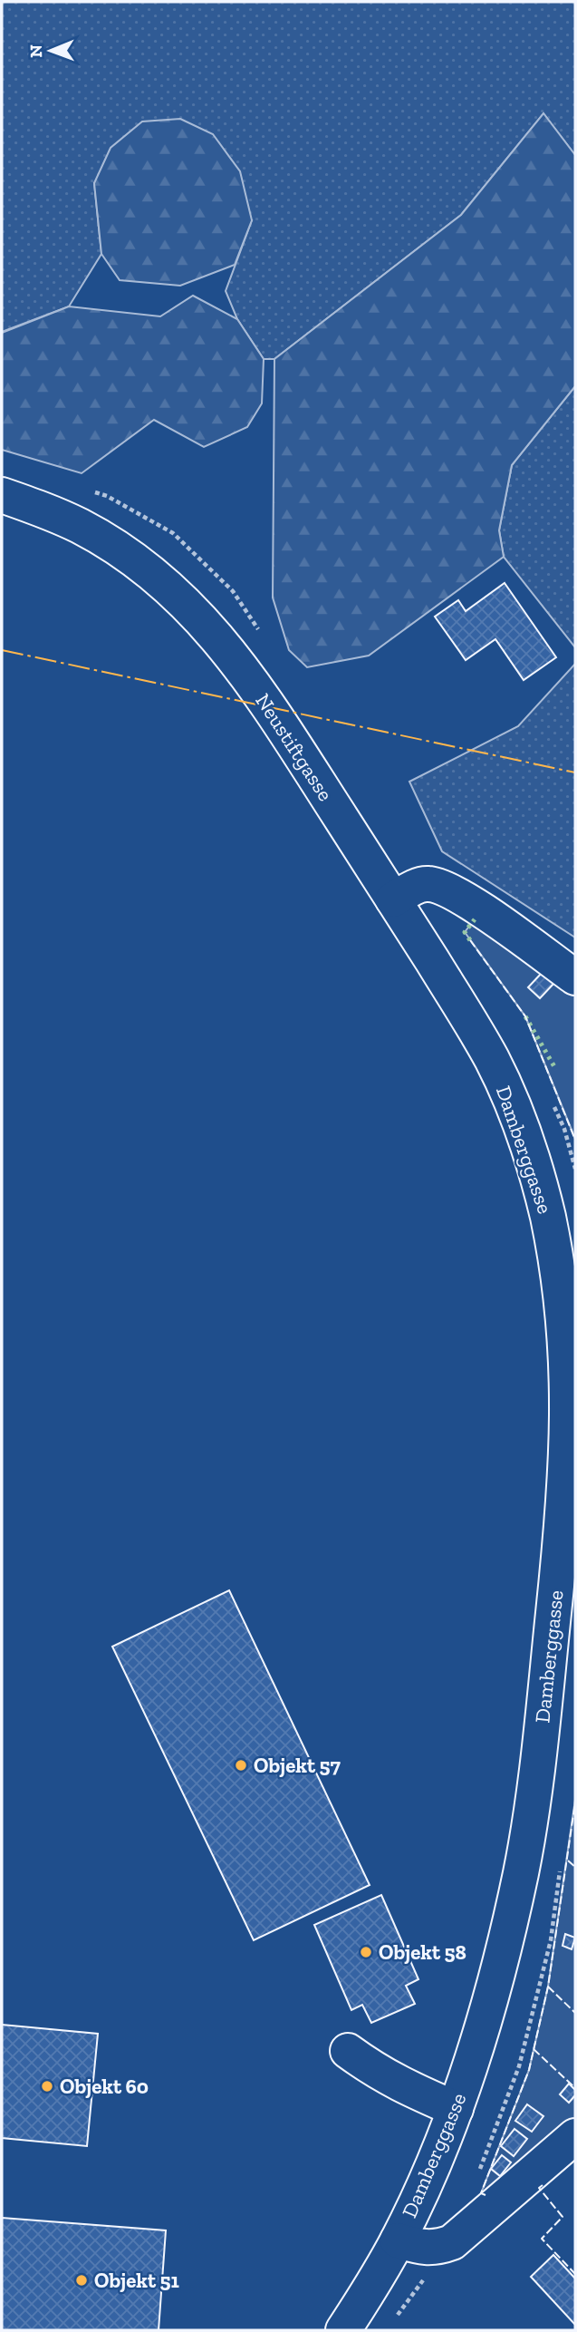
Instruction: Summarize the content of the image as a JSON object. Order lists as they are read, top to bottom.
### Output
{
  "streets": {
    "street": ["Neustiftgasse", "Damberggasse"]
  },
  "crossings": [
    ["Neustiftgasse", "Damberggasse"]
  ],
  "places": [
    "Objekt 57",
    "Objekt 58",
    "Objekt 60",
    "Objekt 51"
  ],
  "north": "left"
}
